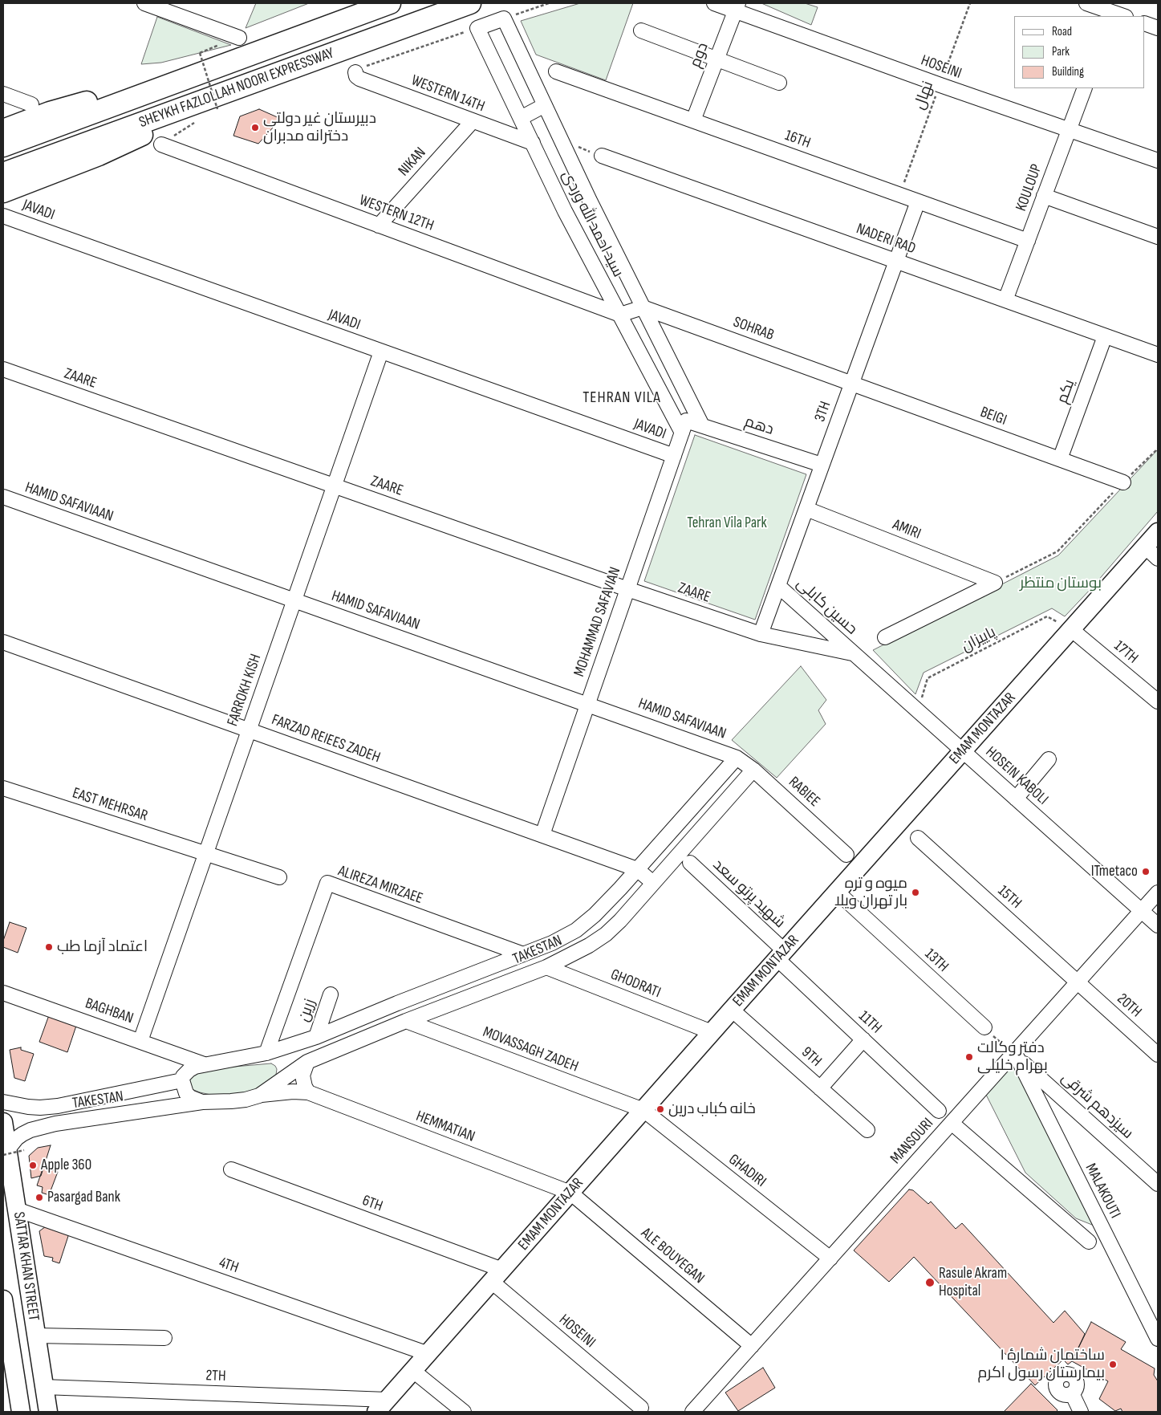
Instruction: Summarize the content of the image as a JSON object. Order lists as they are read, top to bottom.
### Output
{
  "streets": {
    "highway": ["SHEYKH FAZLOLLAH NOORI EXPRESSWAY"],
    "main road": ["EMAM MONTAZAR", "SATTAR KHAN STREET"],
    "street": [
      "دوم",
      "HOSEINI",
      "WESTERN 14TH",
      "16TH",
      "NIKAN",
      "KOULOUP",
      "JAVADI",
      "WESTERN 12TH",
      "سید احمد الله وردی",
      "NADERI RAD",
      "SOHRAB",
      "ZAARE",
      "یکم",
      "3TH",
      "BEIGI",
      "دهم",
      "HAMID SAFAVIAAN",
      "AMIRI",
      "حسین کابلی",
      "MOHAMMAD SAFAVIAN",
      "17TH",
      "FARROKH KISH",
      "FARZAD REIEES ZADEH",
      "HOSEIN KABOLI",
      "RABIEE",
      "EAST MEHRSAR",
      "ALIREZA MIRZAEE",
      "شهید پرتو سعد",
      "15TH",
      "TAKESTAN",
      "13TH",
      "GHODRATI",
      "20TH",
      "زرین",
      "BAGHBAN",
      "11TH",
      "MOVASSAGH ZADEH",
      "9TH",
      "سیزدهم شرقی",
      "HEMMATIAN",
      "MANSOURI",
      "GHADIRI",
      "MALAKOUTI",
      "6TH",
      "ALE BOUYEGAN",
      "4TH",
      "2TH"
    ],
    "path": ["نهال", "پاییزان"]
  },
  "crossings": [
    ["دوم", "HOSEINI"],
    ["دوم", "16TH"],
    ["HOSEINI", "نهال"],
    ["HOSEINI", "KOULOUP"],
    ["HOSEINI", "EMAM MONTAZAR"],
    ["HOSEINI", "6TH"],
    ["WESTERN 14TH", "NIKAN"],
    ["WESTERN 14TH", "سید احمد الله وردی"],
    ["نهال", "16TH"],
    ["16TH", "KOULOUP"],
    ["16TH", "3TH"],
    ["NIKAN", "WESTERN 12TH"],
    ["KOULOUP", "NADERI RAD"],
    ["JAVADI", "MOHAMMAD SAFAVIAN"],
    ["JAVADI", "FARROKH KISH"],
    ["WESTERN 12TH", "سید احمد الله وردی"],
    ["سید احمد الله وردی", "SOHRAB"],
    ["سید احمد الله وردی", "دهم"],
    ["سید احمد الله وردی", "MOHAMMAD SAFAVIAN"],
    ["NADERI RAD", "یکم"],
    ["NADERI RAD", "3TH"],
    ["SOHRAB", "3TH"],
    ["SOHRAB", "BEIGI"],
    ["ZAARE", "3TH"],
    ["ZAARE", "حسین کابلی"],
    ["ZAARE", "MOHAMMAD SAFAVIAN"],
    ["ZAARE", "FARROKH KISH"],
    ["ZAARE", "HOSEIN KABOLI"],
    ["یکم", "BEIGI"],
    ["3TH", "BEIGI"],
    ["3TH", "دهم"],
    ["3TH", "AMIRI"],
    ["3TH", "حسین کابلی"],
    ["دهم", "MOHAMMAD SAFAVIAN"],
    ["HAMID SAFAVIAAN", "MOHAMMAD SAFAVIAN"],
    ["HAMID SAFAVIAAN", "FARROKH KISH"],
    ["HAMID SAFAVIAAN", "RABIEE"],
    ["HAMID SAFAVIAAN", "TAKESTAN"],
    ["حسین کابلی", "HOSEIN KABOLI"],
    ["MOHAMMAD SAFAVIAN", "FARZAD REIEES ZADEH"],
    ["پاییزان", "17TH"],
    ["پاییزان", "EMAM MONTAZAR"],
    ["پاییزان", "HOSEIN KABOLI"],
    ["17TH", "EMAM MONTAZAR"],
    ["FARROKH KISH", "FARZAD REIEES ZADEH"],
    ["FARROKH KISH", "EAST MEHRSAR"],
    ["FARROKH KISH", "BAGHBAN"],
    ["EMAM MONTAZAR", "HOSEIN KABOLI"],
    ["EMAM MONTAZAR", "شهید پرتو سعد"],
    ["EMAM MONTAZAR", "13TH"],
    ["EMAM MONTAZAR", "GHODRATI"],
    ["EMAM MONTAZAR", "11TH"],
    ["EMAM MONTAZAR", "MOVASSAGH ZADEH"],
    ["EMAM MONTAZAR", "9TH"],
    ["EMAM MONTAZAR", "HEMMATIAN"],
    ["EMAM MONTAZAR", "GHADIRI"],
    ["EMAM MONTAZAR", "6TH"],
    ["EMAM MONTAZAR", "ALE BOUYEGAN"],
    ["EMAM MONTAZAR", "4TH"],
    ["EMAM MONTAZAR", "2TH"],
    ["FARZAD REIEES ZADEH", "TAKESTAN"],
    ["HOSEIN KABOLI", "MANSOURI"],
    ["RABIEE", "TAKESTAN"],
    ["ALIREZA MIRZAEE", "TAKESTAN"],
    ["شهید پرتو سعد", "11TH"],
    ["15TH", "20TH"],
    ["15TH", "MANSOURI"],
    ["TAKESTAN", "GHODRATI"],
    ["TAKESTAN", "زرین"],
    ["TAKESTAN", "BAGHBAN"],
    ["TAKESTAN", "MOVASSAGH ZADEH"],
    ["TAKESTAN", "HEMMATIAN"],
    ["TAKESTAN", "SATTAR KHAN STREET"],
    ["20TH", "MANSOURI"],
    ["MOVASSAGH ZADEH", "GHADIRI"],
    ["سیزدهم شرقی", "MANSOURI"],
    ["سیزدهم شرقی", "MALAKOUTI"],
    ["HEMMATIAN", "ALE BOUYEGAN"],
    ["MANSOURI", "GHADIRI"],
    ["MANSOURI", "MALAKOUTI"],
    ["MANSOURI", "ALE BOUYEGAN"],
    ["4TH", "SATTAR KHAN STREET"],
    ["SATTAR KHAN STREET", "2TH"]
  ],
  "districts": ["TEHRAN VILA"],
  "parks": ["Tehran Vila Park", "بوستان منتظر"],
  "places": [
    "دبیرستان غیر دولتی دخترانه مدبران",
    "ITmetaco",
    "میوه و تره بار تهران ویلا",
    "اعتماد آزما طب",
    "دفتر وکالت بهرام خلیلی",
    "خانه کباب درین",
    "Apple 360",
    "Pasargad Bank",
    "Rasule Akram Hospital",
    "ساختمان شمارهٔ ۱ بیمارستان رسول اکرم"
  ],
  "legend": ["Road", "Park", "Building"]
}
